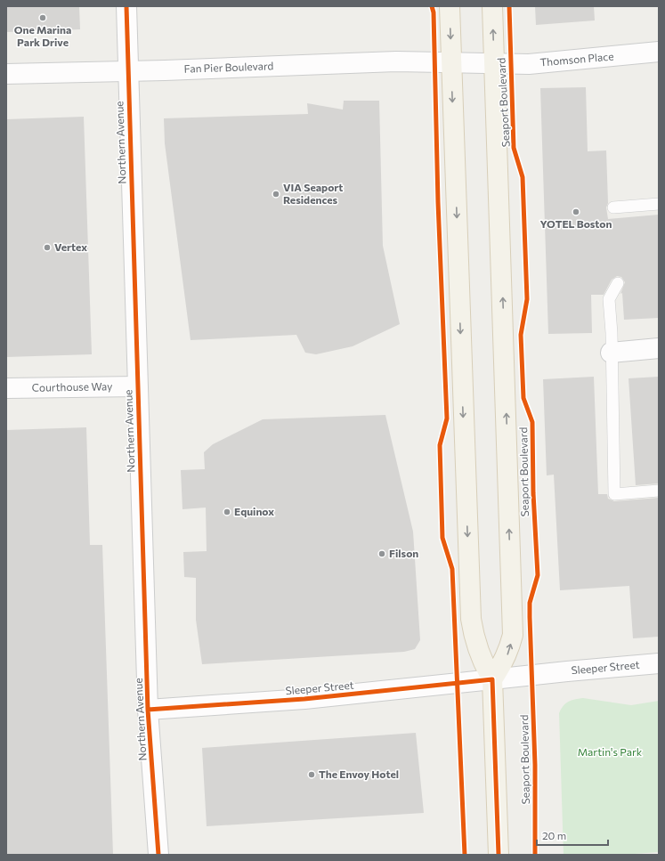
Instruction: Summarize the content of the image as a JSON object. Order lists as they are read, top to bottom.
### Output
{
  "streets": {
    "main road": ["Seaport Boulevard"],
    "street": [
      "Thomson Place",
      "Fan Pier Boulevard",
      "Northern Avenue",
      "Courthouse Way",
      "Sleeper Street"
    ]
  },
  "crossings": [
    ["Thomson Place", "Fan Pier Boulevard"],
    ["Thomson Place", "Seaport Boulevard"],
    ["Fan Pier Boulevard", "Northern Avenue"],
    ["Seaport Boulevard", "Sleeper Street"],
    ["Northern Avenue", "Courthouse Way"],
    ["Northern Avenue", "Sleeper Street"]
  ],
  "parks": ["Martin's Park"],
  "places": [
    "One Marina Park Drive",
    "VIA Seaport Residences",
    "YOTEL Boston",
    "Vertex",
    "Equinox",
    "Filson",
    "The Envoy Hotel"
  ],
  "scale_bar": "20 m"
}
